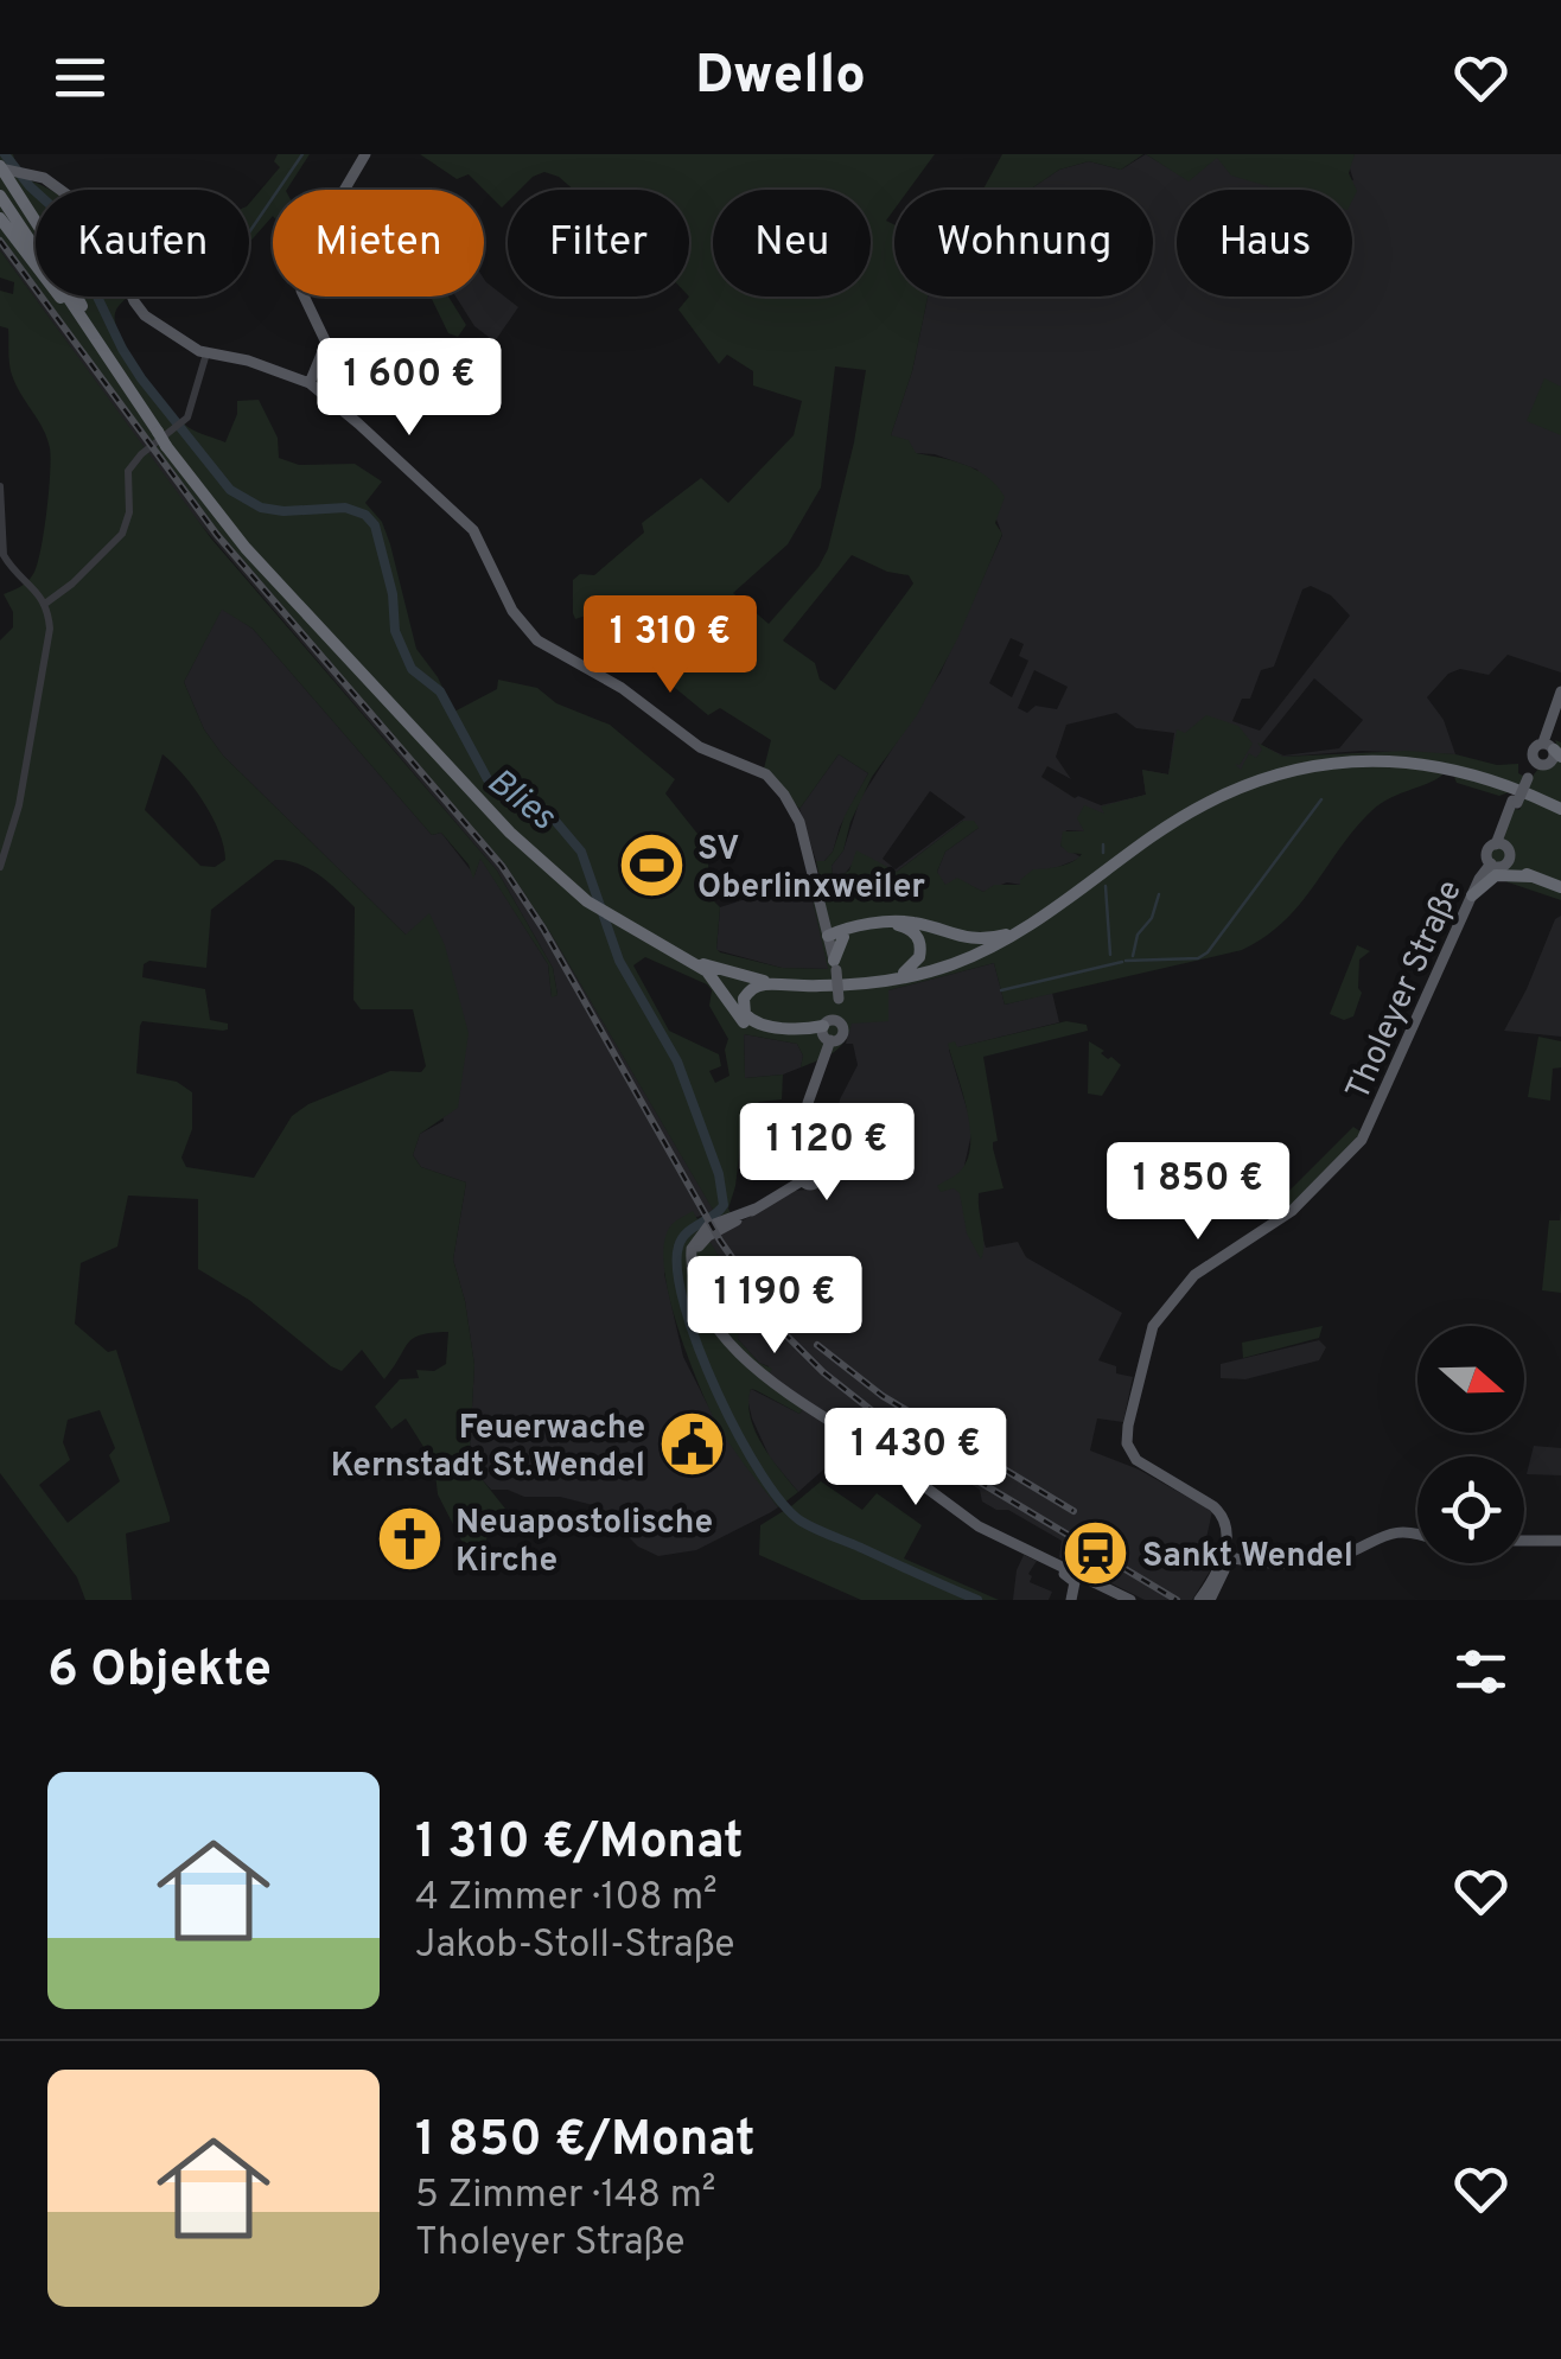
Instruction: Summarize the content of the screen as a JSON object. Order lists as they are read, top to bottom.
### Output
{
  "streets": {
    "main road": ["Tholeyer Straße"]
  },
  "water": ["Blies"],
  "places": {
    "sports": ["SV Oberlinxweiler"],
    "public building": ["Feuerwache Kernstadt St.Wendel"],
    "church": ["Neuapostolische Kirche"],
    "station": ["Sankt Wendel"]
  },
  "north": "right",
  "page": {
    "header": "Dwello",
    "chip": [
      "Kaufen",
      "Mieten",
      "Filter",
      "Neu",
      "Wohnung",
      "Haus"
    ],
    "price": [
      "1 600 €",
      "1 310 €",
      "1 120 €",
      "1 850 €",
      "1 190 €",
      "1 430 €"
    ],
    "heading": "6 Objekte",
    "list": [
      {
        "name": "1 310 €/Monat",
        "note": "4 Zimmer · 108 m² · Jakob-Stoll-Straße"
      },
      {
        "name": "1 850 €/Monat",
        "note": "5 Zimmer · 148 m² · Tholeyer Straße"
      }
    ]
  }
}
